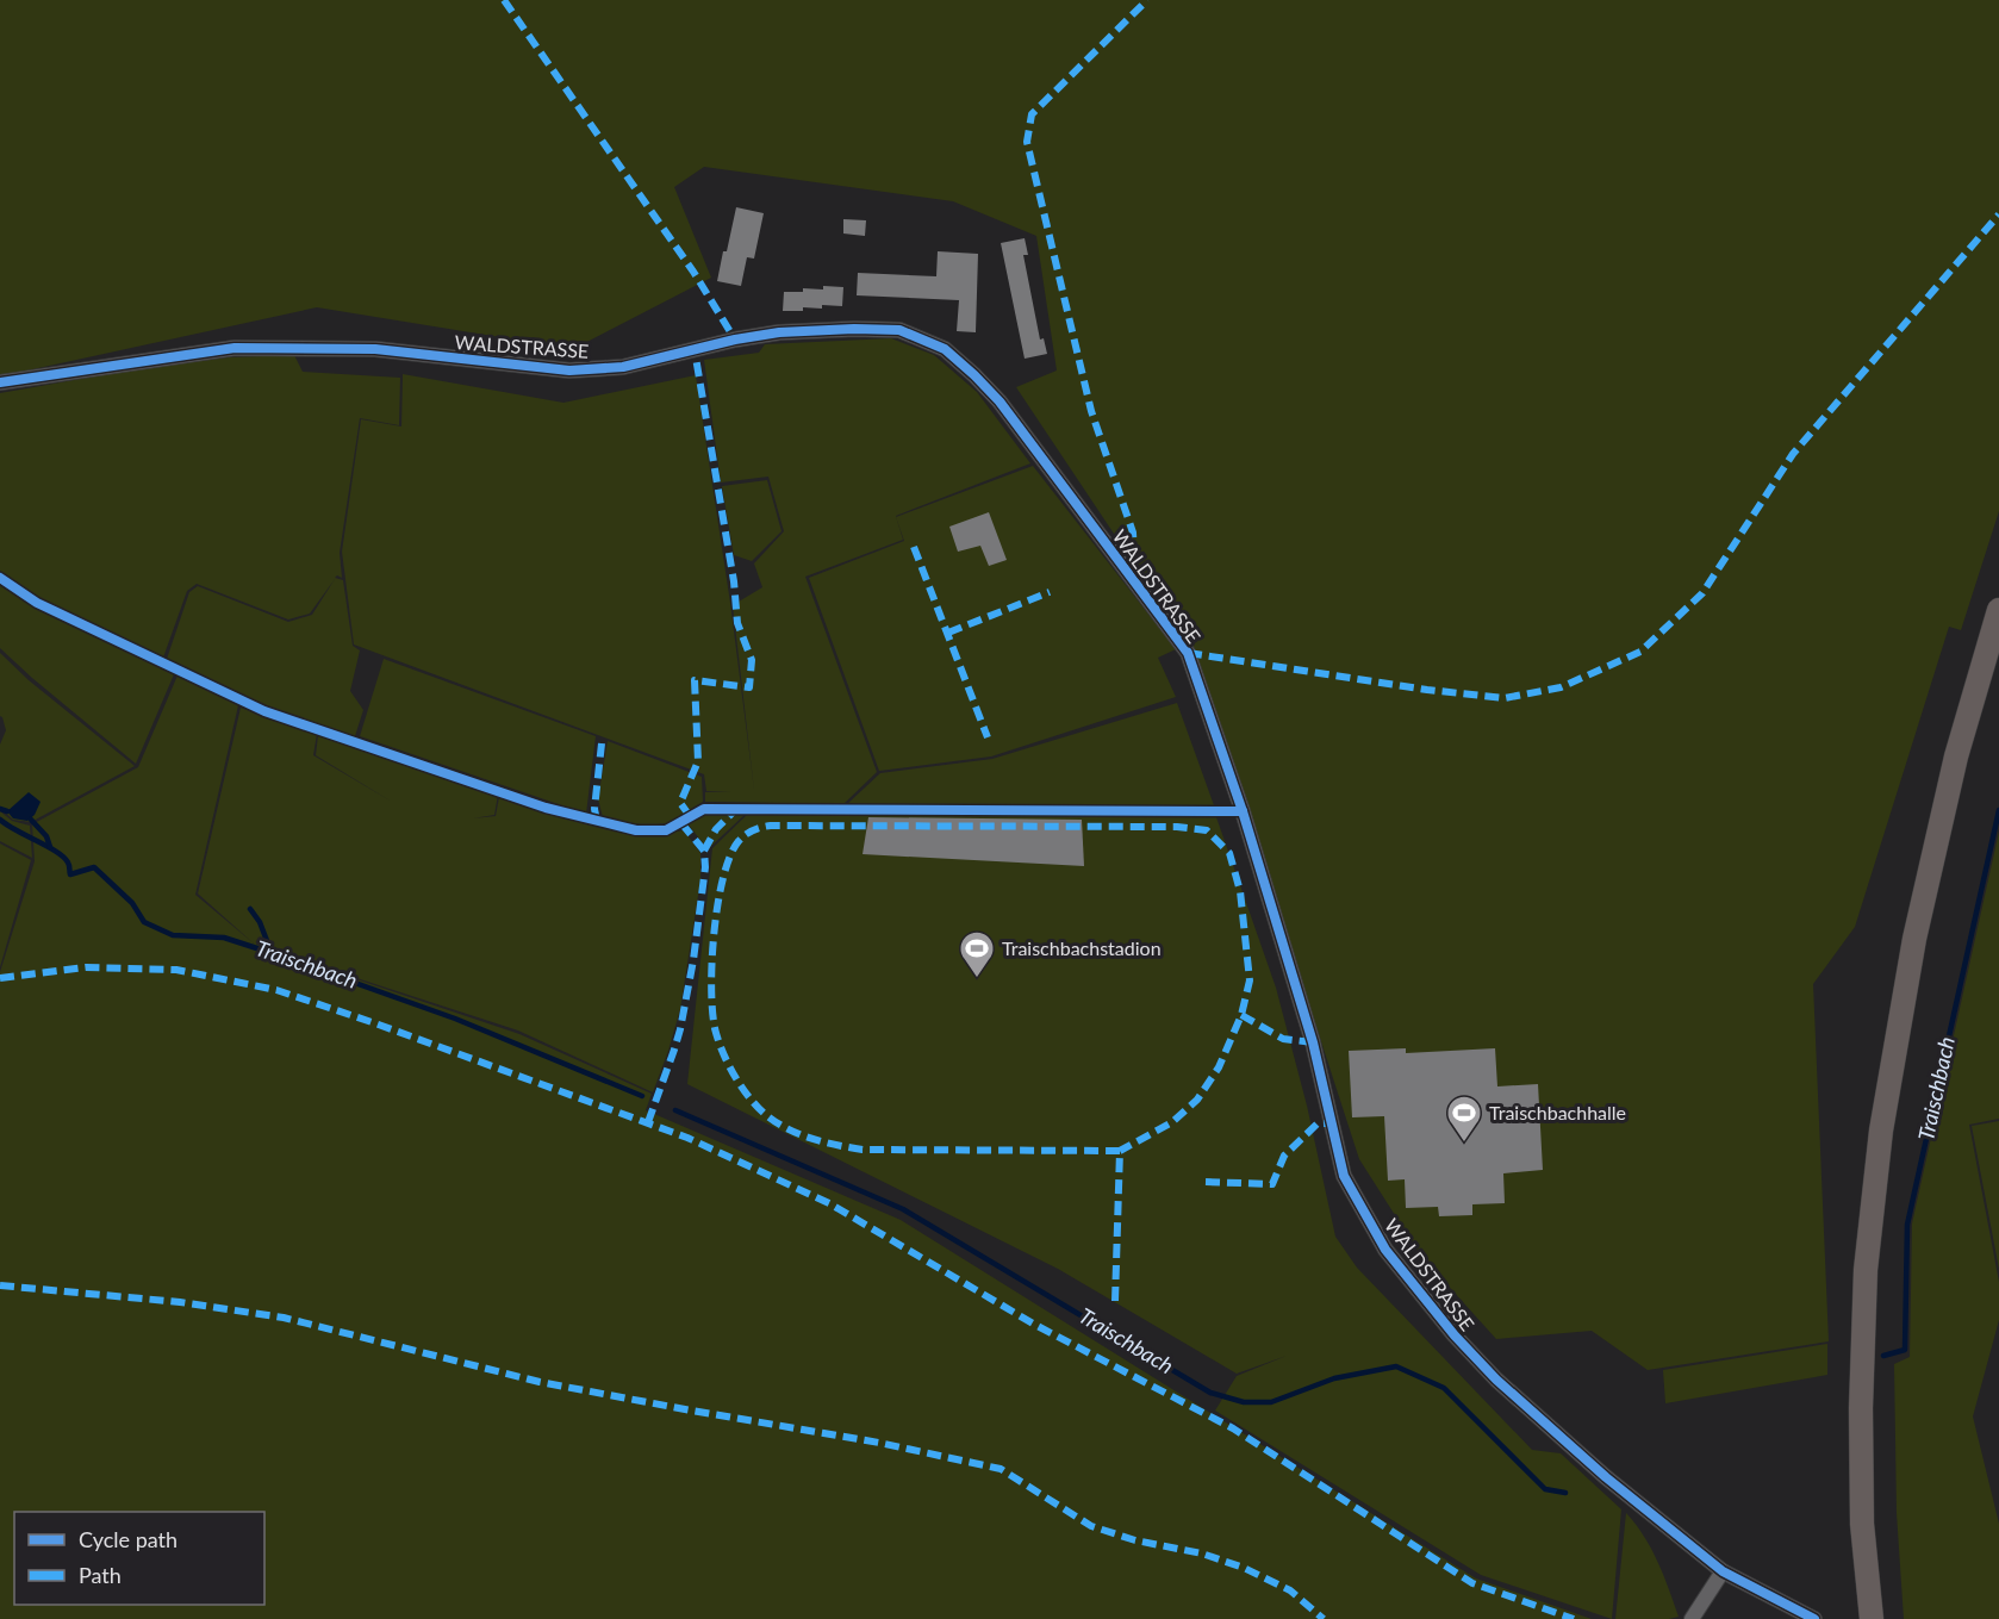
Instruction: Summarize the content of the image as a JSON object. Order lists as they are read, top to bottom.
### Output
{
  "streets": {
    "street": ["WALDSTRASSE"]
  },
  "water": ["Traischbach"],
  "places": {
    "sports": ["Traischbachstadion", "Traischbachhalle"]
  },
  "legend": ["Cycle path", "Path"]
}
